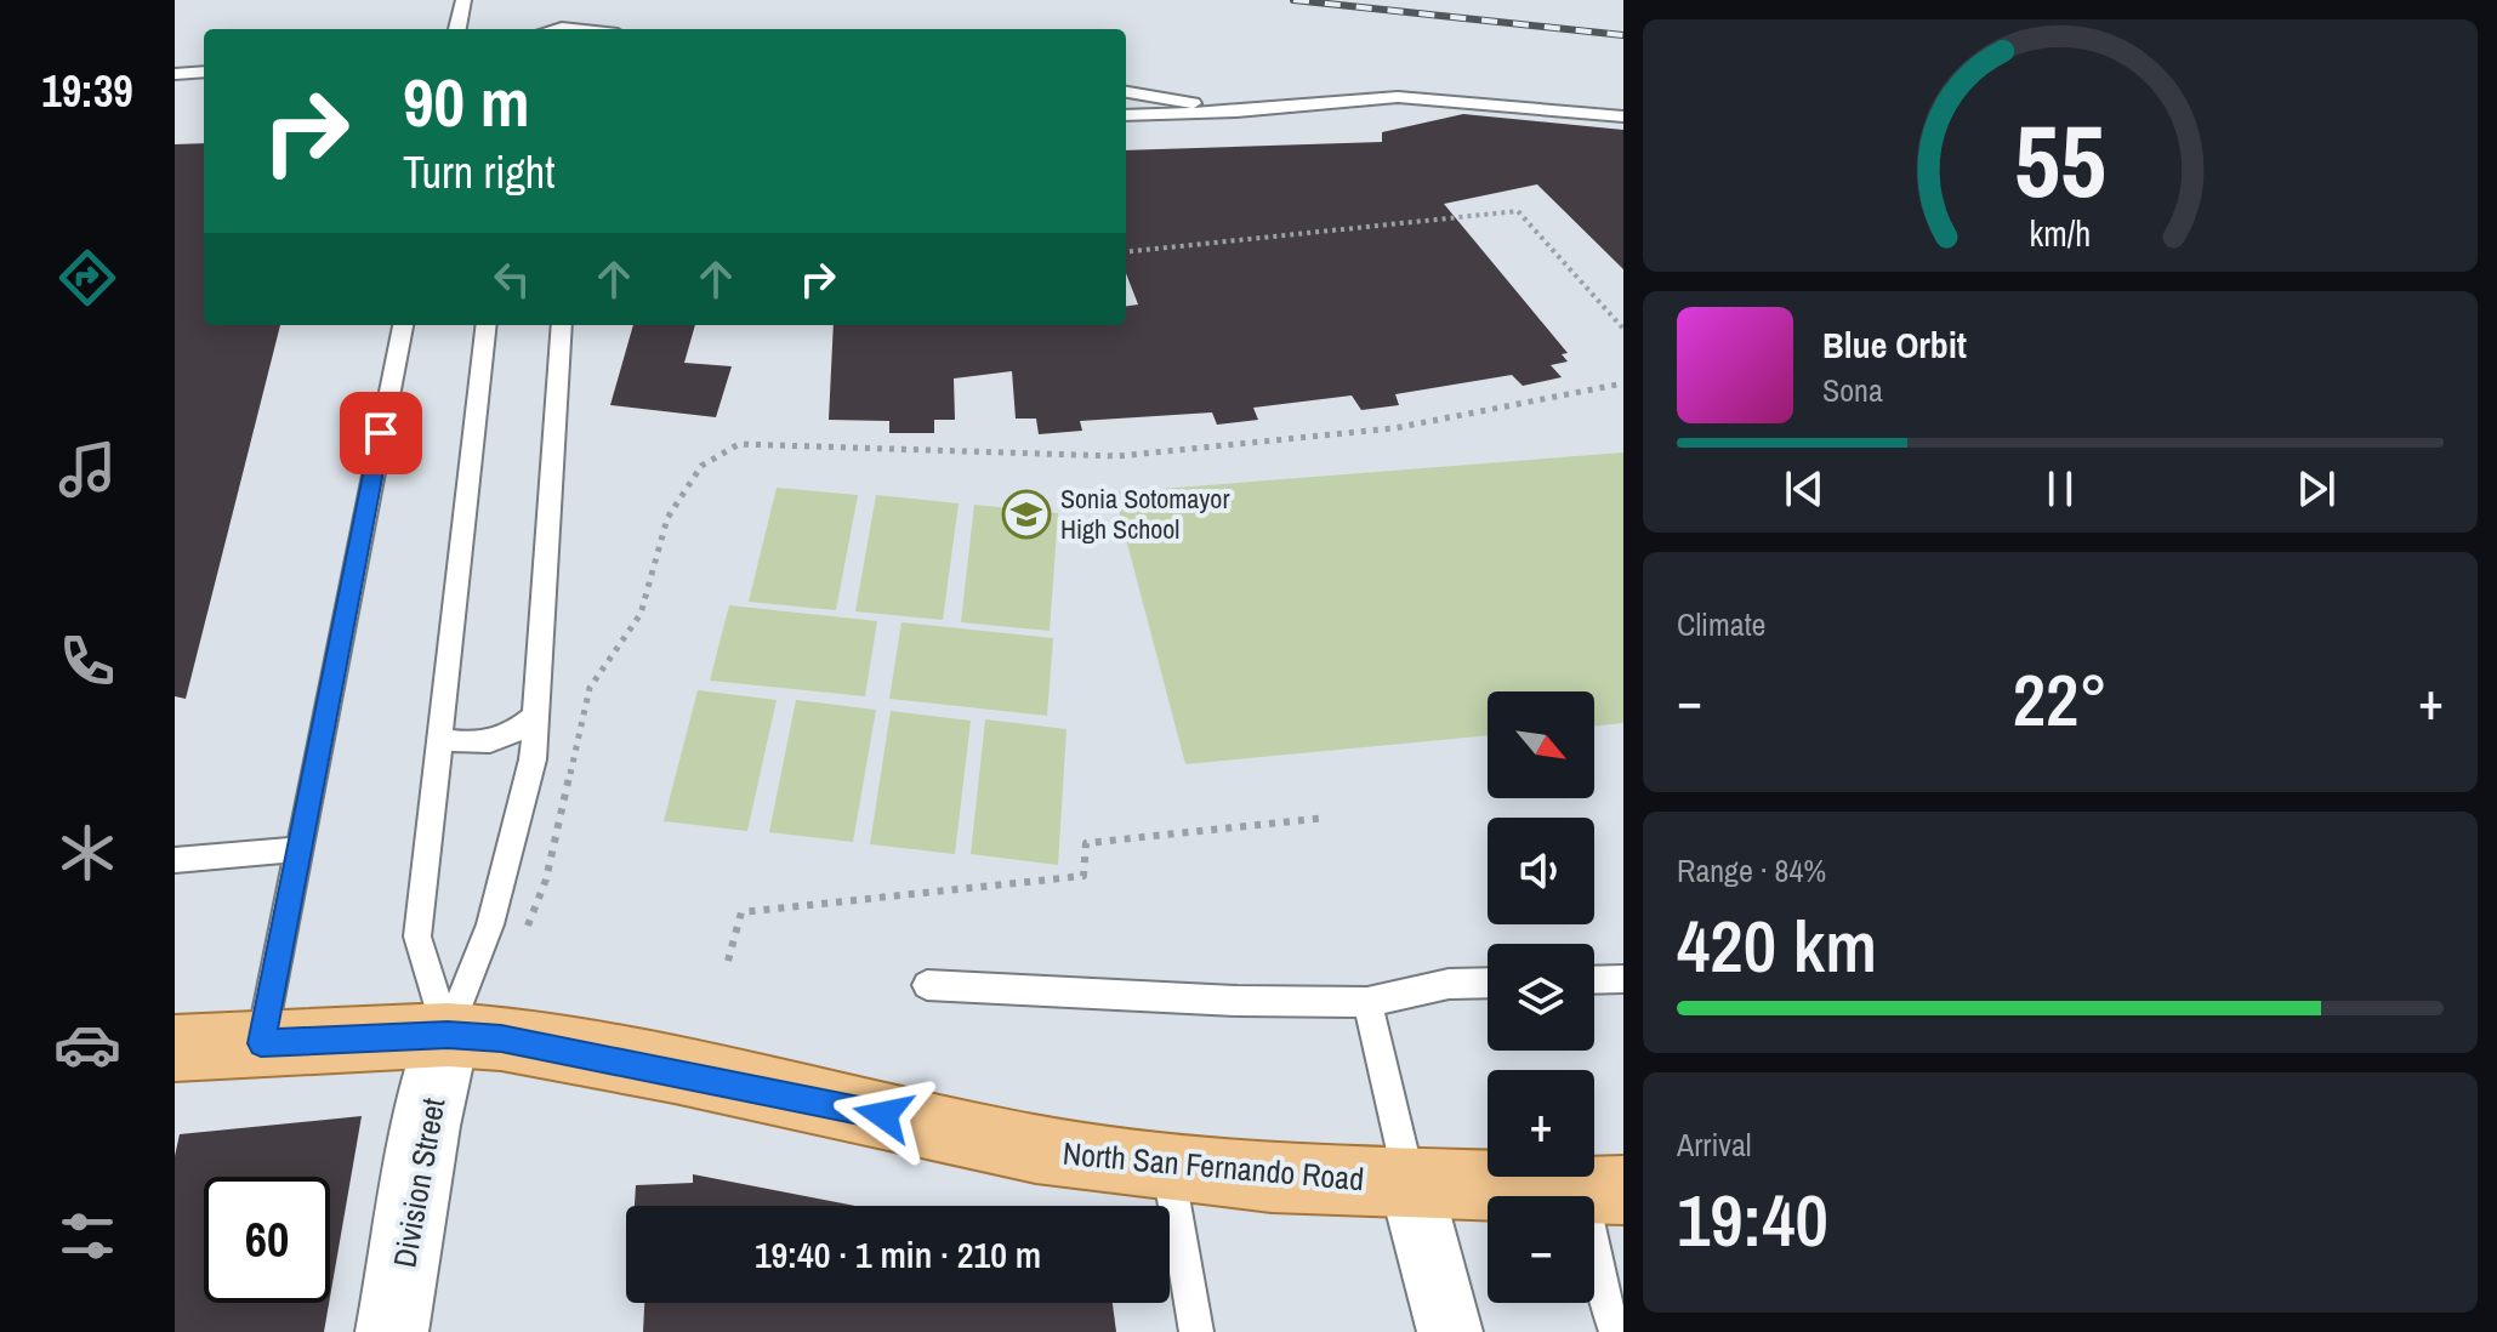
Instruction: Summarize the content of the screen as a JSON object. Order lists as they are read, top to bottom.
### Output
{
  "streets": {
    "main road": ["North San Fernando Road"],
    "street": ["Division Street"]
  },
  "crossings": [
    ["North San Fernando Road", "Division Street"]
  ],
  "places": {
    "school or university": ["Sonia Sotomayor High School"]
  },
  "north": "bottom right",
  "page": {
    "tabs": "19:39",
    "turn": ["90 m", "Turn right"],
    "song": ["Blue Orbit", "Sona"],
    "tile": [
      "Climate",
      ["Range · 84%", "420 km"],
      ["Arrival", "19:40"]
    ],
    "heat": ["−", "22°", "+"],
    "map_buttons": ["+", "−"],
    "limit": "60",
    "trip": "19:40 · 1 min · 210 m",
    "gauge": ["55", "km/h"]
  }
}
